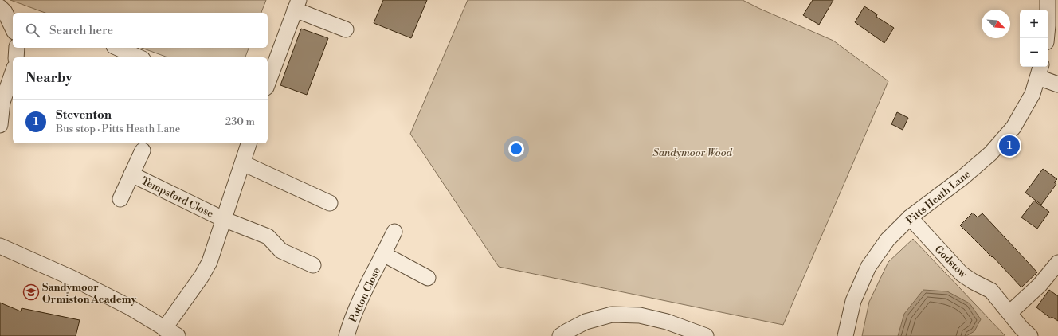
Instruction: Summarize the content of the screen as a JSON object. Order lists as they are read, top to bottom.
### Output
{
  "streets": {
    "street": [
      "Tempsford Close",
      "Pitts Heath Lane",
      "Godstow",
      "Potton Close"
    ]
  },
  "crossings": [
    ["Pitts Heath Lane", "Godstow"]
  ],
  "parks": ["Sandymoor Wood"],
  "places": {
    "school or university": ["Sandymoor Ormiston Academy"]
  },
  "north": "bottom right",
  "page": {
    "map_buttons": ["+", "−"],
    "search": "Search here",
    "heading": "Nearby",
    "list": [
      {
        "mark": "1",
        "name": "Steventon",
        "note": "Bus stop · Pitts Heath Lane",
        "value": "230 m"
      }
    ],
    "pins": "1"
  }
}
